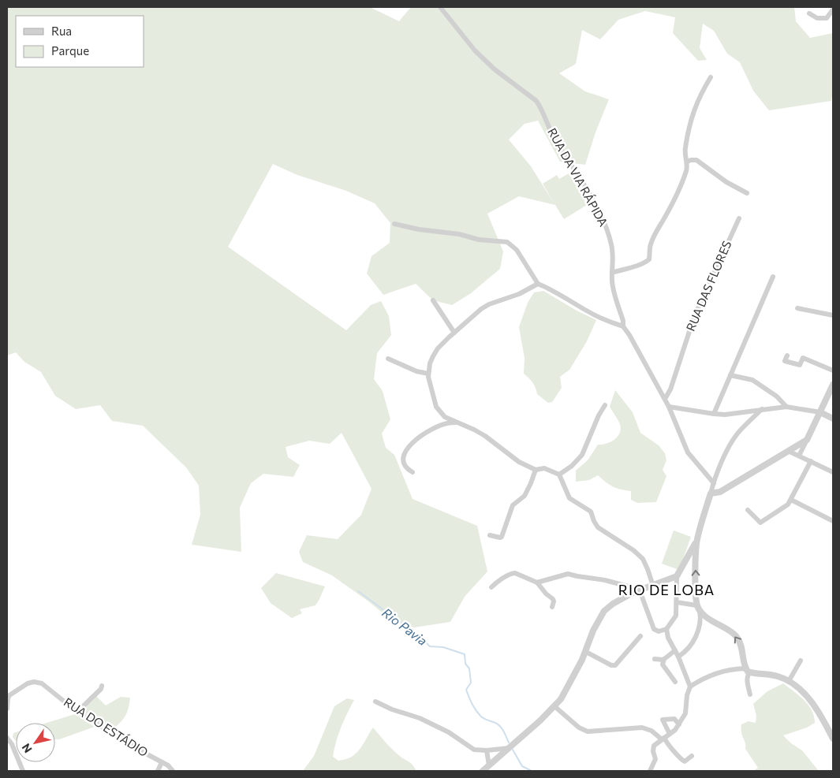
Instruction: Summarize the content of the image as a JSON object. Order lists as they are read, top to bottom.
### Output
{
  "streets": {
    "street": ["RUA DA VIA RÁPIDA", "RUA DAS FLORES", "RUA DO ESTÁDIO"]
  },
  "crossings": [
    ["RUA DA VIA RÁPIDA", "RUA DAS FLORES"]
  ],
  "districts": ["RIO DE LOBA"],
  "water": ["Rio Pavia"],
  "legend": ["Rua", "Parque"],
  "north": "bottom left"
}
